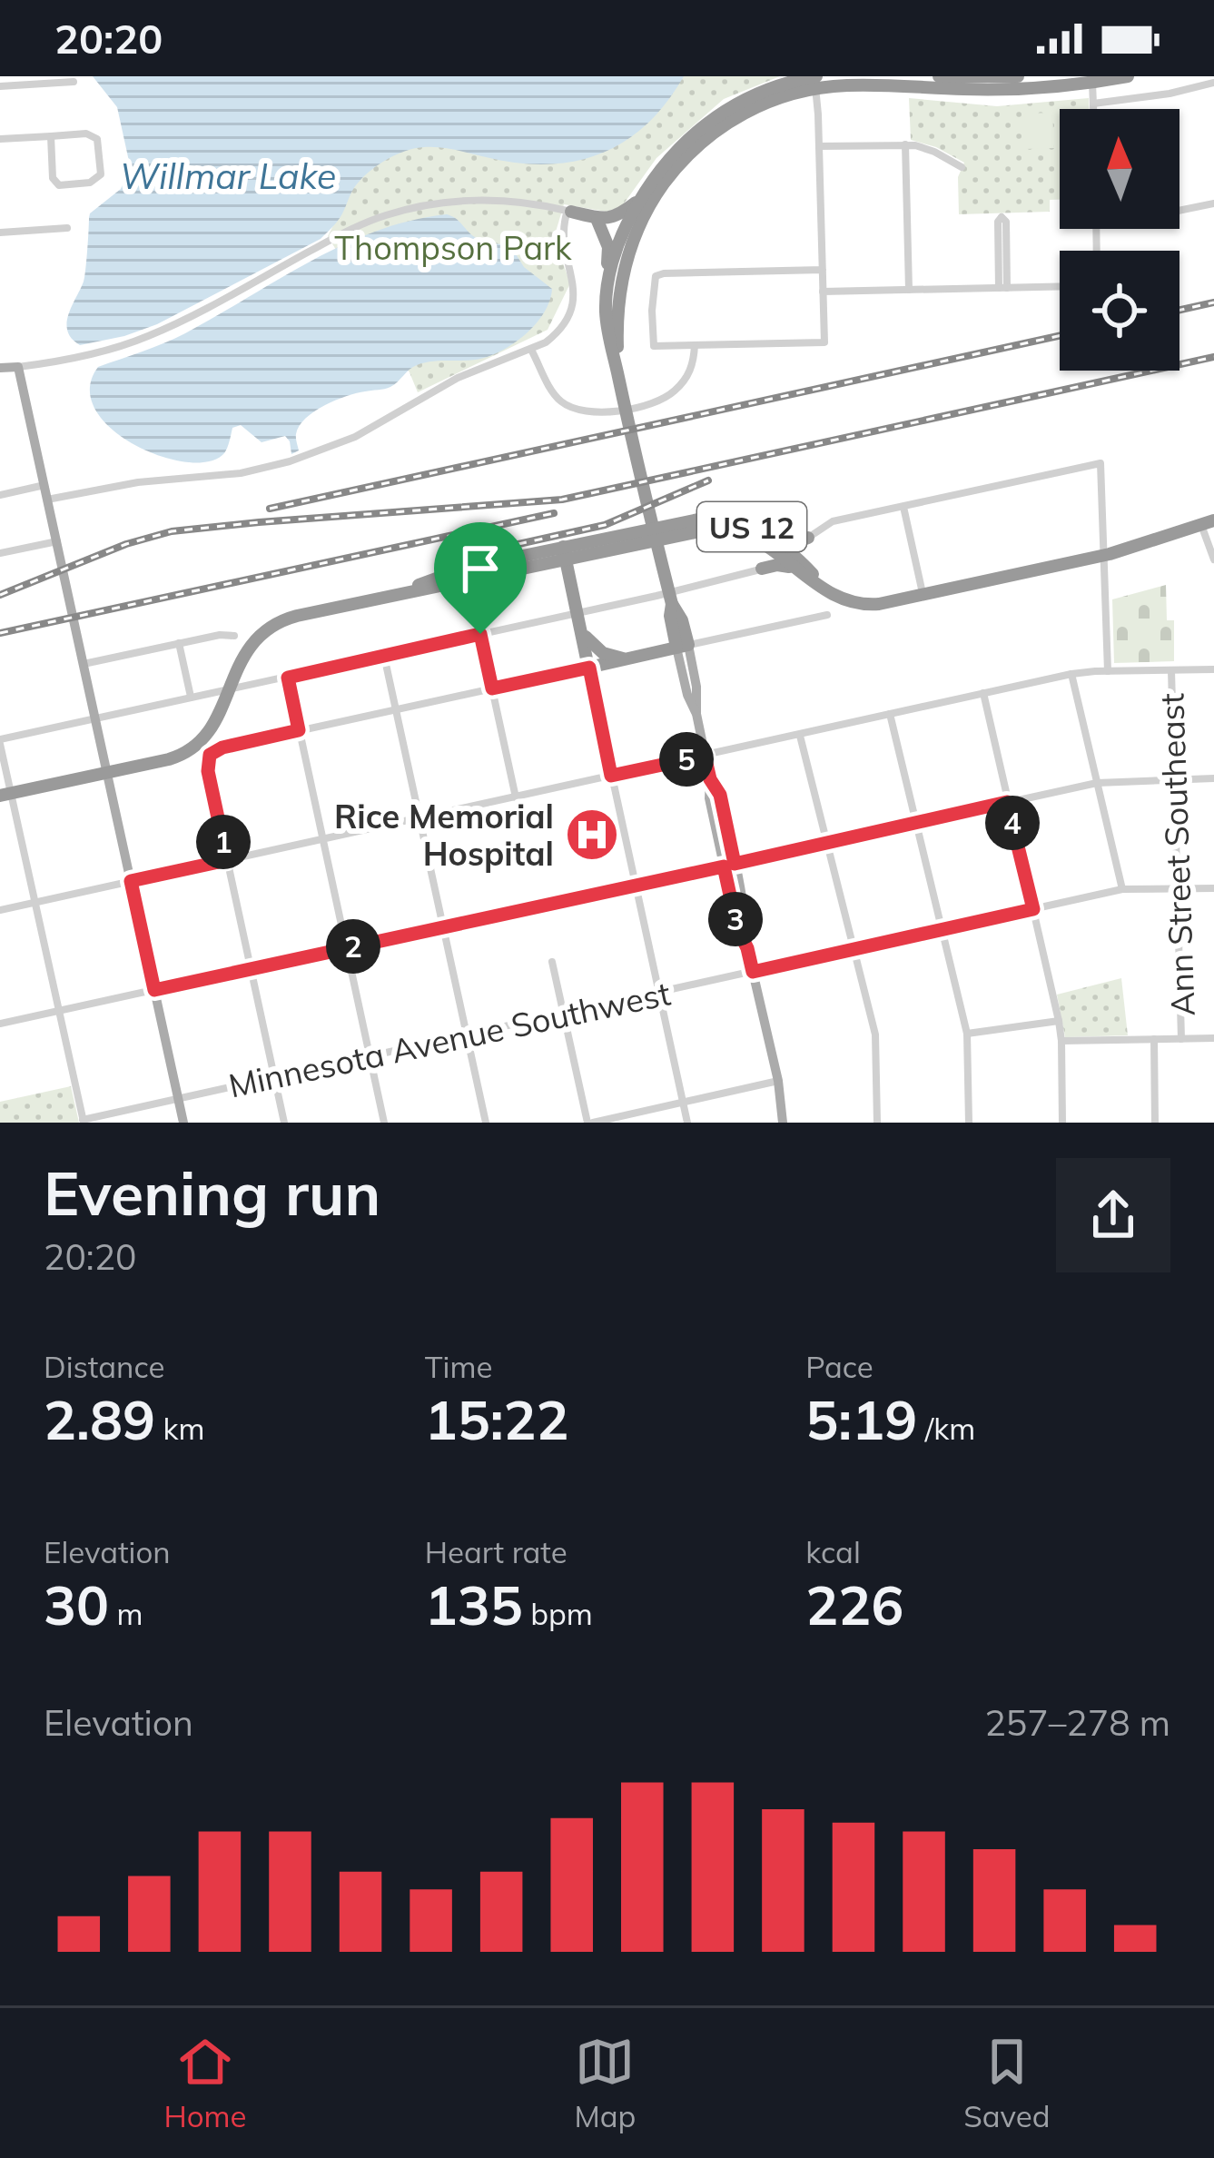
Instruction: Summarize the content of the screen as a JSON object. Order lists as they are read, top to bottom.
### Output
{
  "streets": {
    "highway": ["US 12"],
    "street": ["Ann Street Southeast", "Minnesota Avenue Southwest"]
  },
  "crossings": [
    ["Ann Street Southeast", "Minnesota Avenue Southwest"]
  ],
  "water": ["Willmar Lake"],
  "parks": ["Thompson Park"],
  "places": {
    "hospital": ["Rice Memorial Hospital"]
  },
  "north": "top",
  "page": {
    "status": "20:20",
    "pins": [
      "5",
      "4",
      "1",
      "3",
      "2"
    ],
    "heading": ["Evening run", "20:20"],
    "stats": [
      ["Distance", "2.89 km"],
      ["Time", "15:22"],
      ["Pace", "5:19 /km"],
      ["Elevation", "30 m"],
      ["Heart rate", "135 bpm"],
      ["kcal", "226"]
    ],
    "chart": ["Elevation", "257–278 m"],
    "tabs": ["Home", "Map", "Saved"]
  }
}
